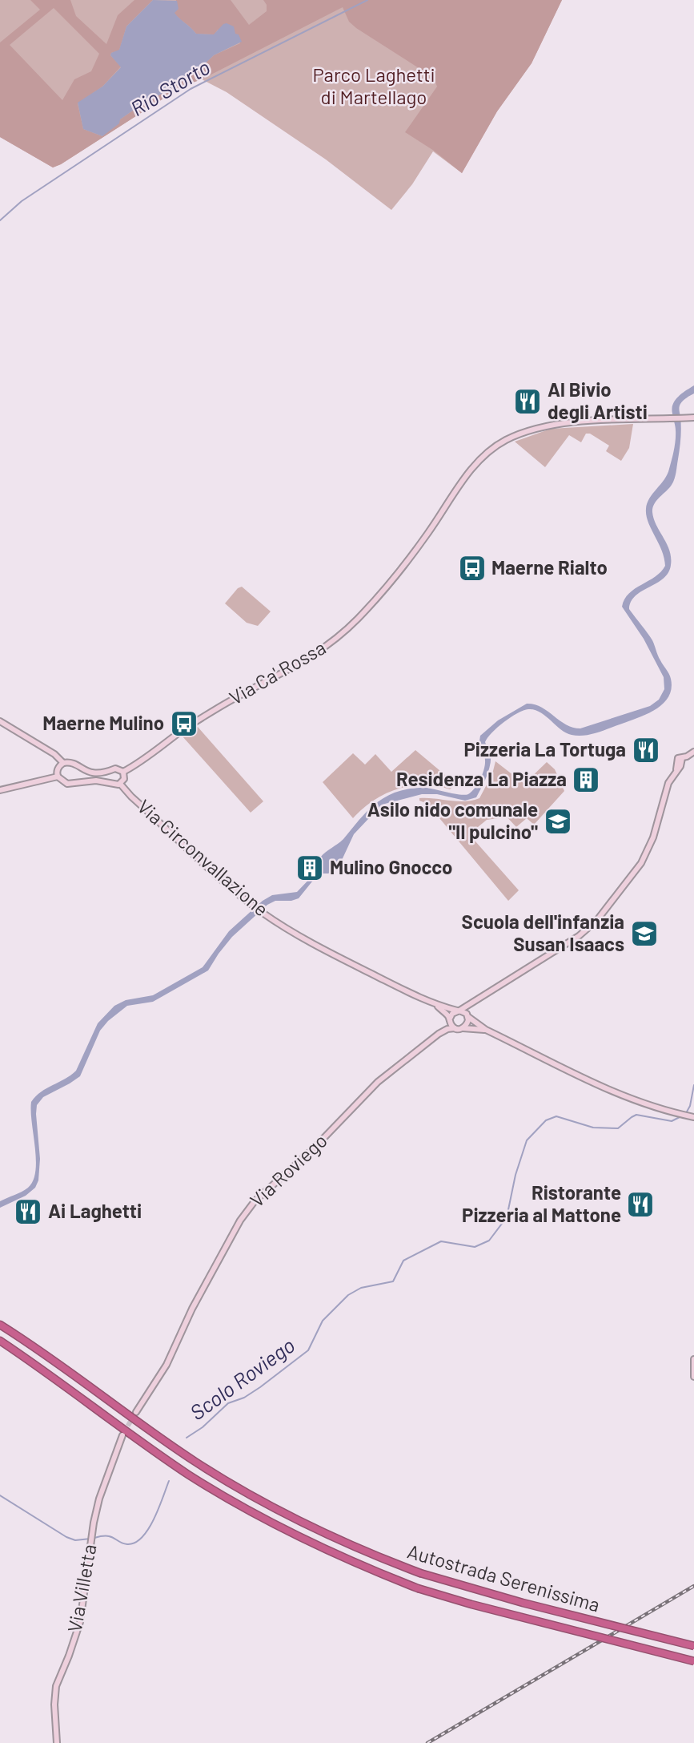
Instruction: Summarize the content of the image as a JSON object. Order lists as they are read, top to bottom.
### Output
{
  "streets": {
    "highway": ["Autostrada Serenissima"],
    "street": [
      "Via Ca' Rossa",
      "Via Circonvallazione",
      "Via Roviego",
      "Via Villetta"
    ]
  },
  "water": ["Rio Storto", "Scolo Roviego"],
  "parks": ["Parco Laghetti di Martellago"],
  "places": {
    "restaurant": [
      "Al Bivio degli Artisti",
      "Pizzeria La Tortuga",
      "Ristorante Pizzeria al Mattone",
      "Ai Laghetti"
    ],
    "bus stop": ["Maerne Rialto", "Maerne Mulino"],
    "building": ["Residenza La Piazza", "Mulino Gnocco"],
    "school or university": ["Asilo nido comunale \"Il pulcino\"", "Scuola dell'infanzia Susan Isaacs"]
  }
}
